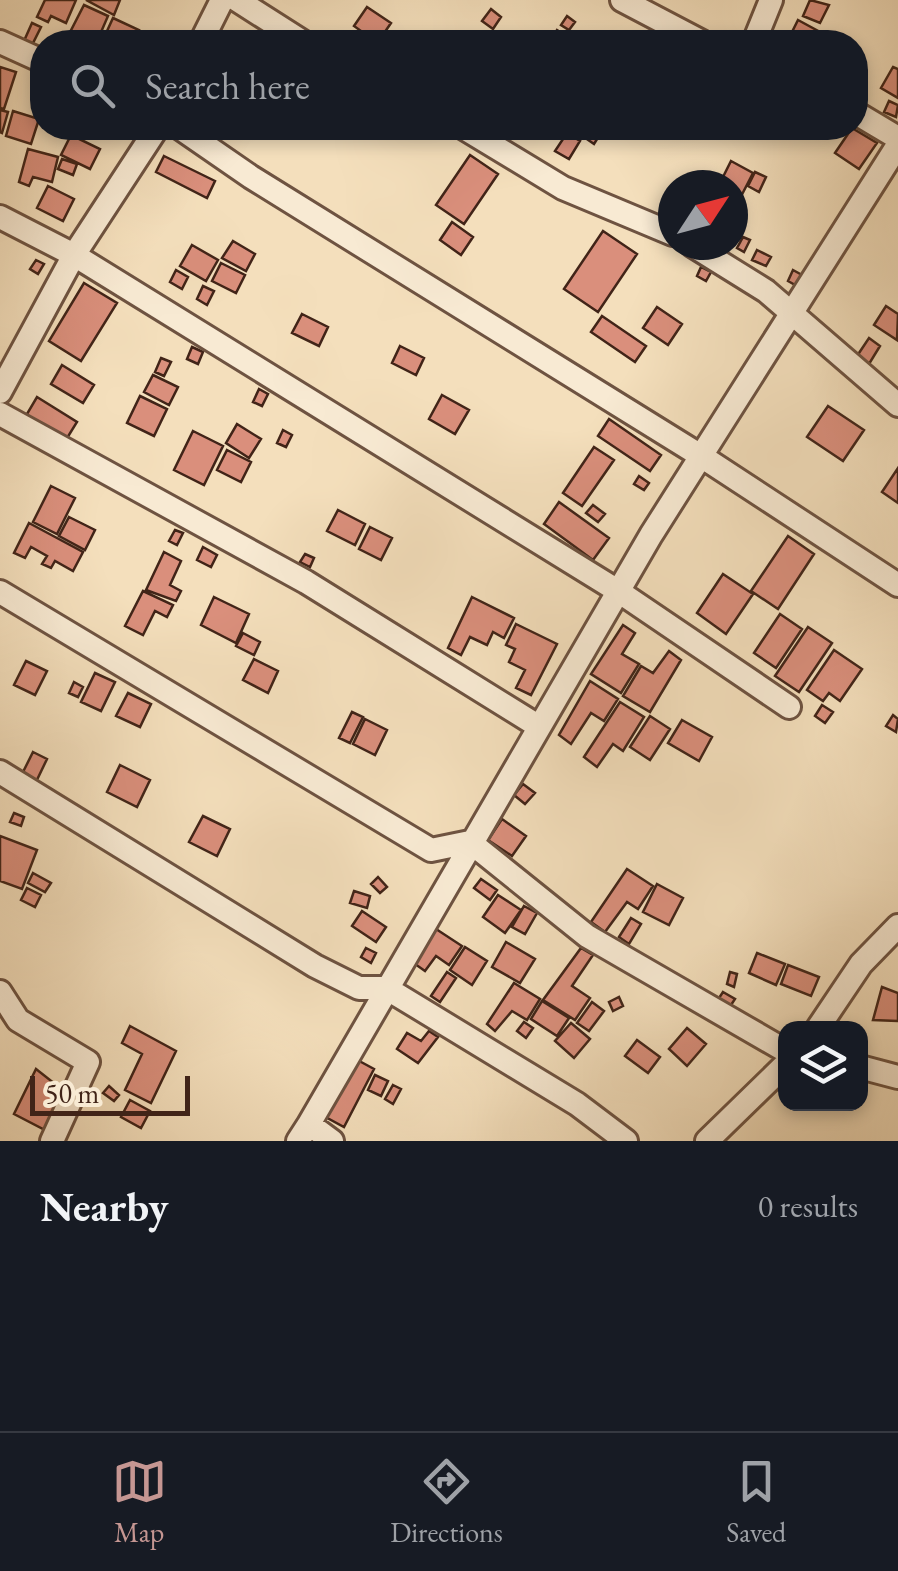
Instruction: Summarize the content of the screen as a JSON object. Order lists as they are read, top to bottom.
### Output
{
  "scale_bar": "50 m",
  "north": "top right",
  "page": {
    "search": "Search here",
    "scale": "50 m",
    "heading": ["Nearby", "0 results"],
    "nav": ["Map", "Directions", "Saved"]
  }
}
